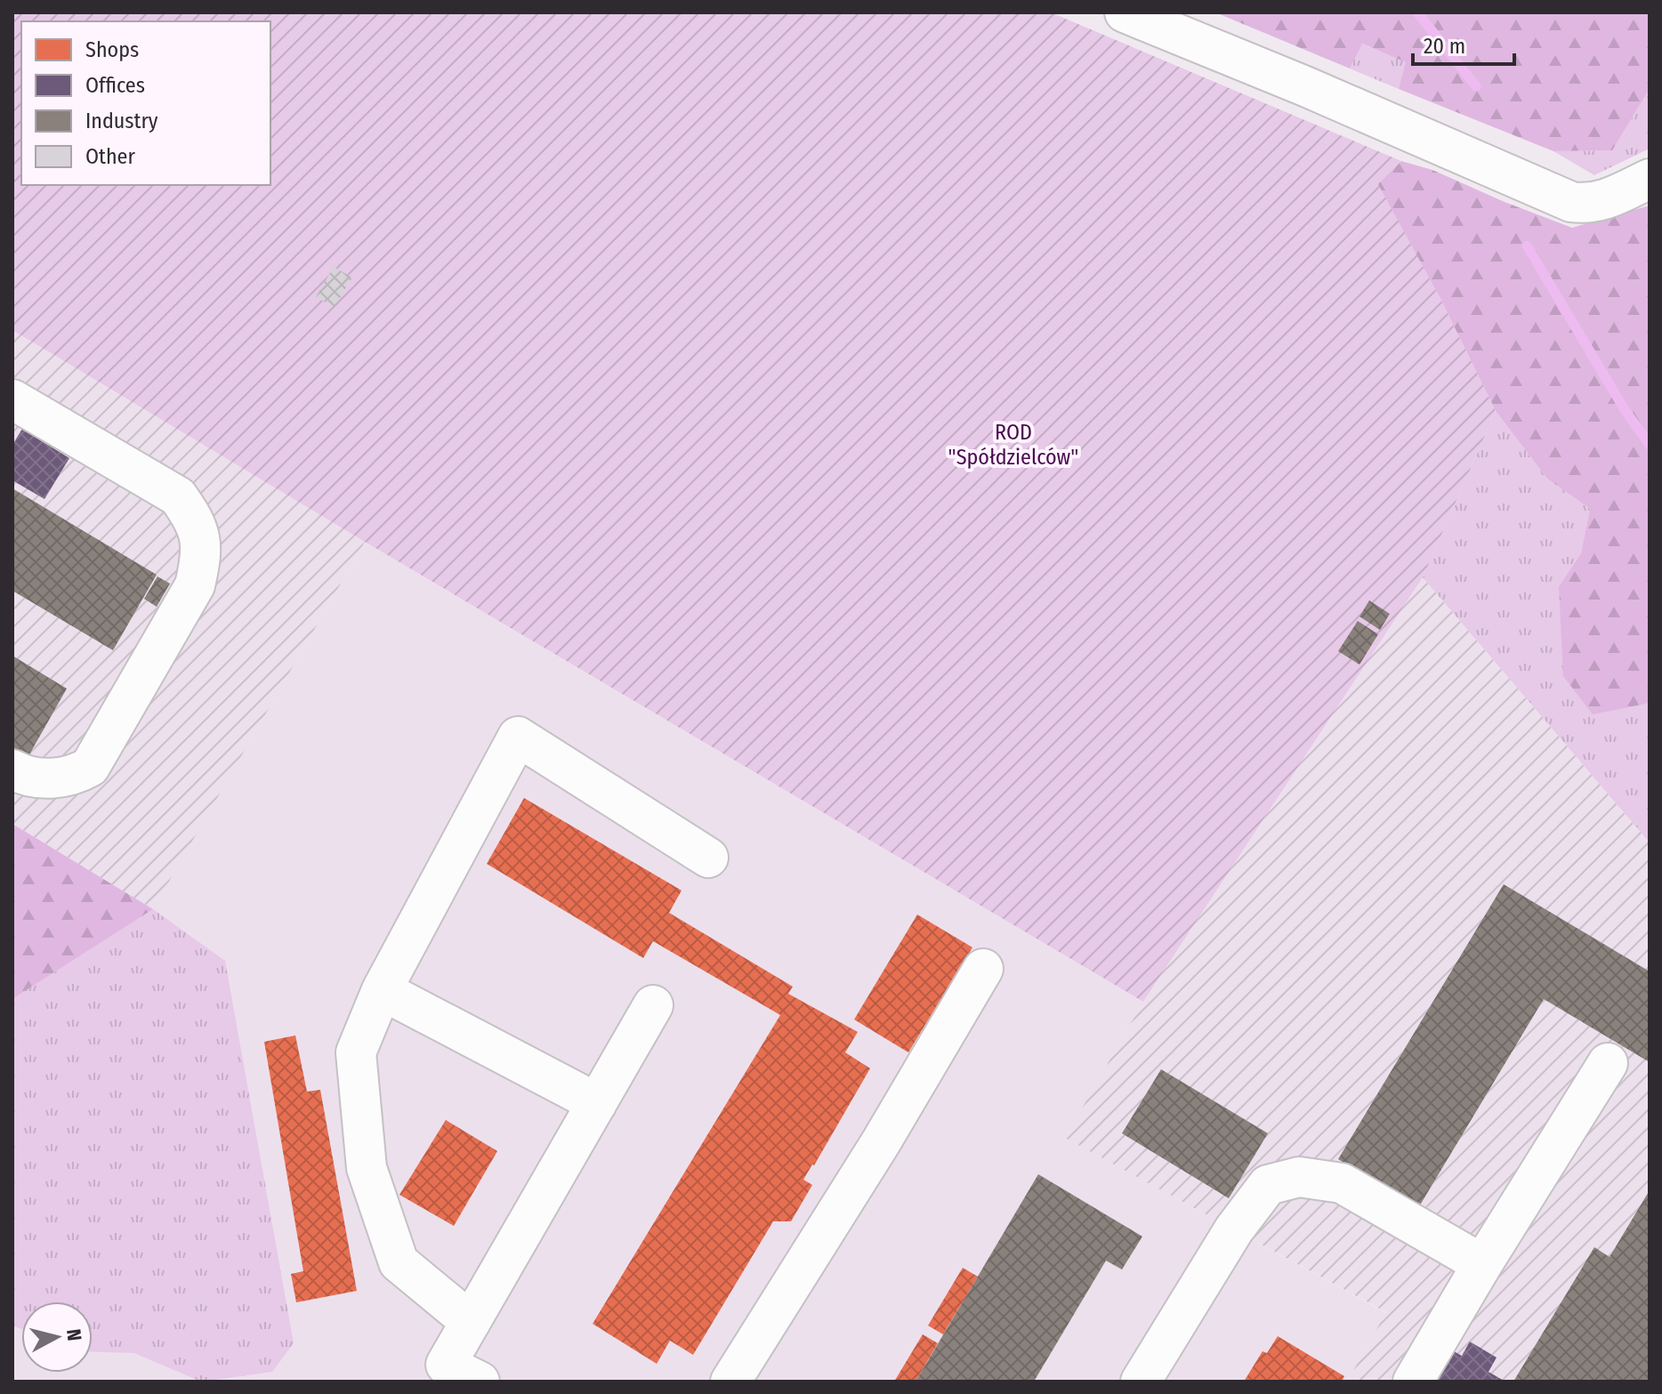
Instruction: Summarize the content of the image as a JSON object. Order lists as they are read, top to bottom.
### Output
{
  "parks": ["ROD \"Spółdzielców\""],
  "legend": [
    "Shops",
    "Offices",
    "Industry",
    "Other"
  ],
  "scale_bar": "20 m",
  "north": "right"
}
